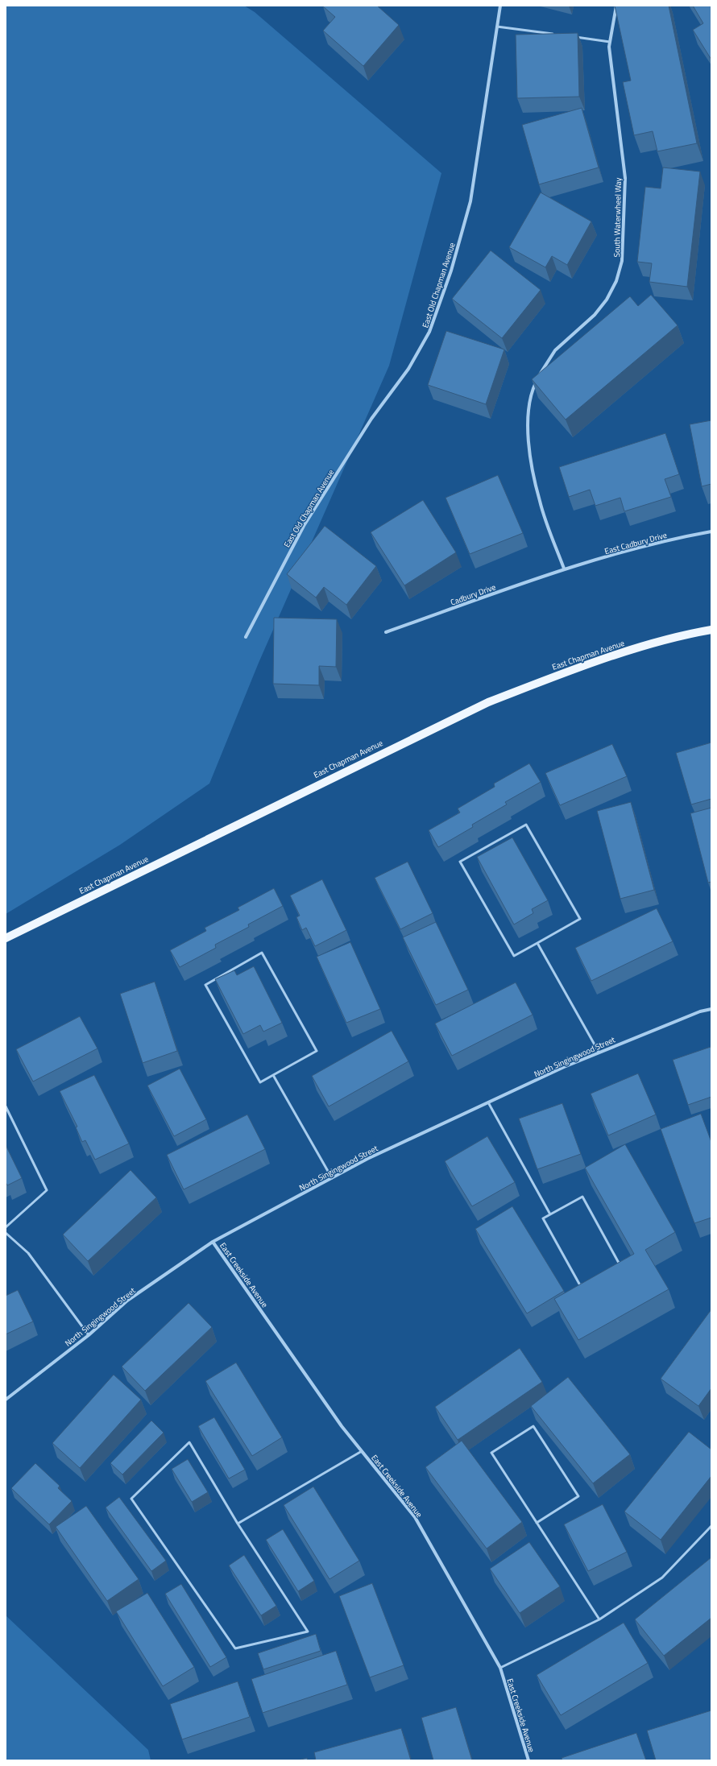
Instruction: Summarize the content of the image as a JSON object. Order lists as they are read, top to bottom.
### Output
{
  "streets": {
    "main road": ["East Chapman Avenue"],
    "street": [
      "South Waterwheel Way",
      "East Old Chapman Avenue",
      "East Cadbury Drive",
      "Cadbury Drive",
      "North Singingwood Street",
      "East Creekside Avenue"
    ]
  },
  "crossings": [
    ["South Waterwheel Way", "East Cadbury Drive"],
    ["South Waterwheel Way", "Cadbury Drive"],
    ["East Cadbury Drive", "Cadbury Drive"],
    ["North Singingwood Street", "East Creekside Avenue"]
  ]
}
